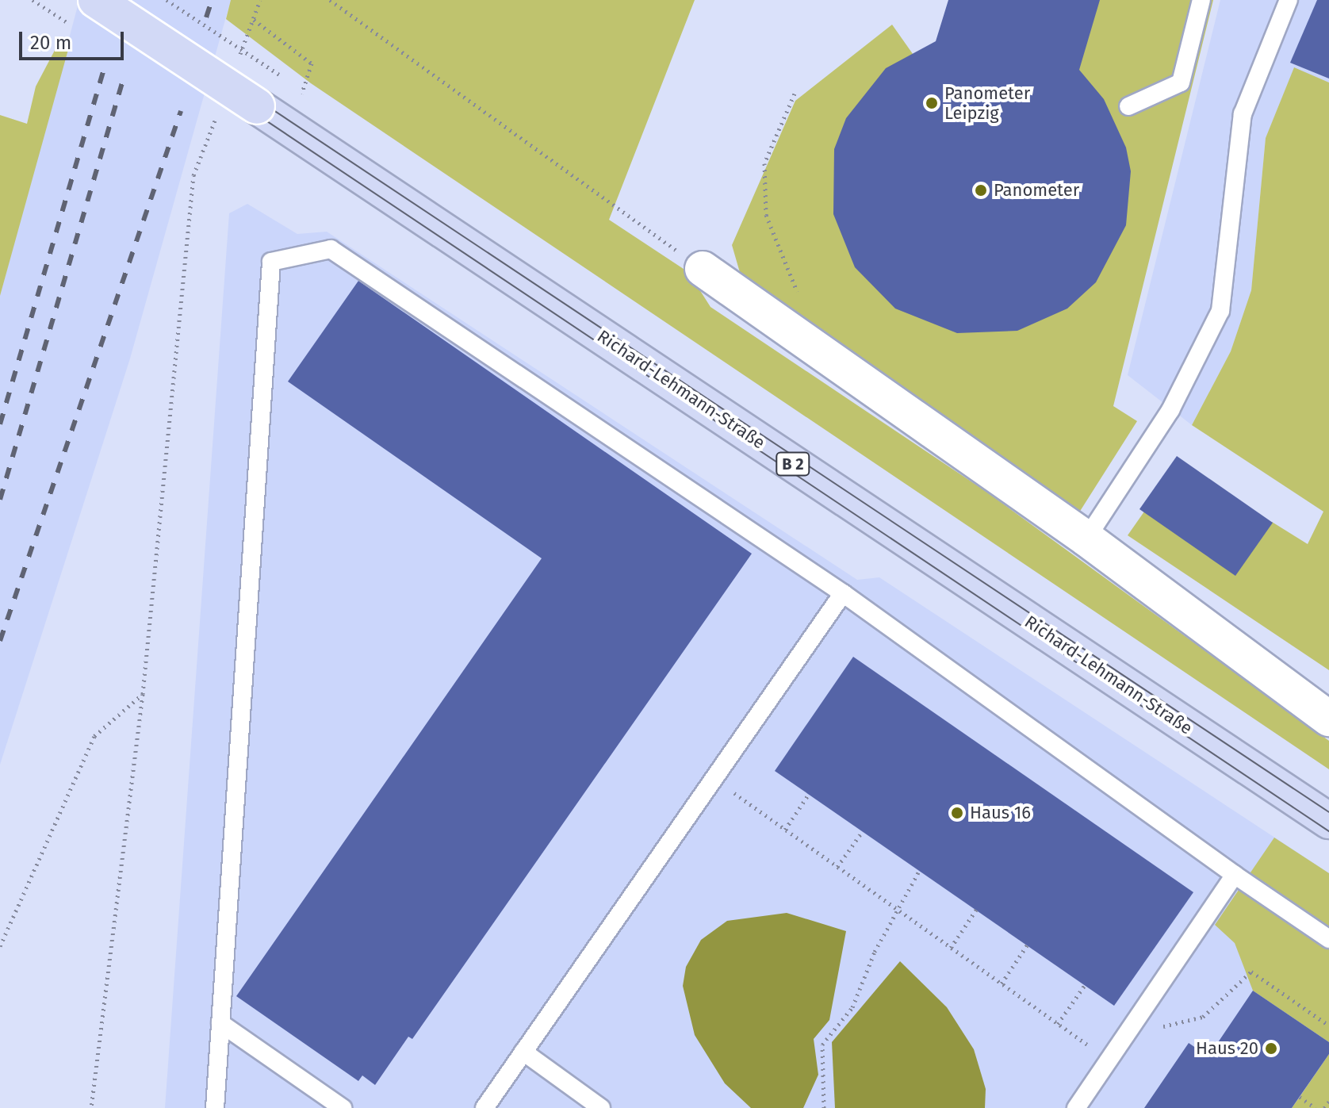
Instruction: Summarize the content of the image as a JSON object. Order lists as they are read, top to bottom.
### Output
{
  "streets": {
    "main road": ["Richard-Lehmann-Straße", "B 2"]
  },
  "places": [
    "Panometer Leipzig",
    "Panometer",
    "Haus 16",
    "Haus 20"
  ],
  "scale_bar": "20 m"
}
